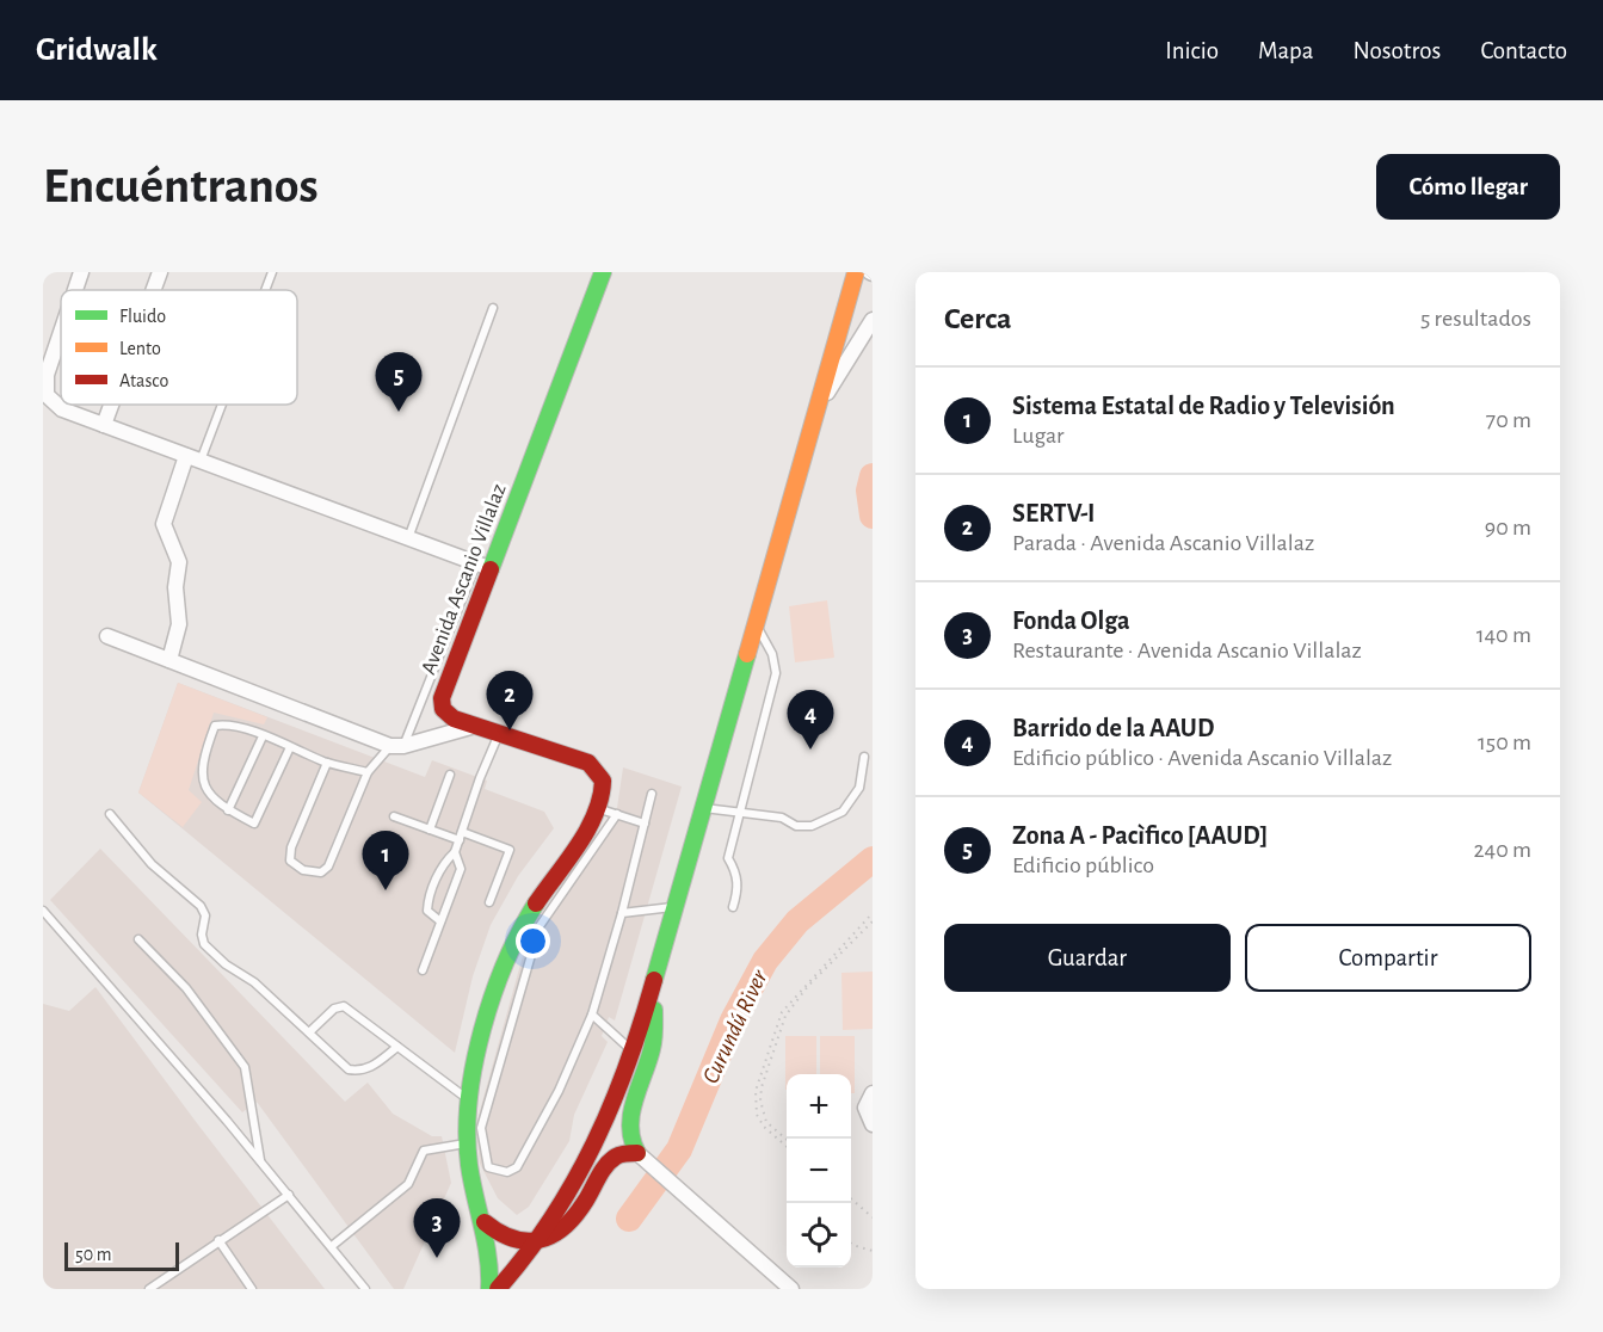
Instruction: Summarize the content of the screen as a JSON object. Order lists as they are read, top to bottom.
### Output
{
  "streets": {
    "main road": ["Avenida Ascanio Villalaz"]
  },
  "water": ["Curundú River"],
  "legend": ["Fluido", "Lento", "Atasco"],
  "scale_bar": "50 m",
  "page": {
    "header": "Gridwalk",
    "nav": [
      "Inicio",
      "Mapa",
      "Nosotros",
      "Contacto"
    ],
    "buttons": [
      "Cómo llegar",
      ["Guardar", "Compartir"]
    ],
    "title": "Encuéntranos",
    "heading": ["Cerca", "5 resultados"],
    "pins": [
      "5",
      "2",
      "4",
      "1",
      "3"
    ],
    "list": [
      {
        "mark": "1",
        "name": "Sistema Estatal de Radio y Televisión",
        "note": "Lugar",
        "value": "70 m"
      },
      {
        "mark": "2",
        "name": "SERTV-I",
        "note": "Parada · Avenida Ascanio Villalaz",
        "value": "90 m"
      },
      {
        "mark": "3",
        "name": "Fonda Olga",
        "note": "Restaurante · Avenida Ascanio Villalaz",
        "value": "140 m"
      },
      {
        "mark": "4",
        "name": "Barrido de la AAUD",
        "note": "Edificio público · Avenida Ascanio Villalaz",
        "value": "150 m"
      },
      {
        "mark": "5",
        "name": "Zona A - Pacìfico [AAUD]",
        "note": "Edificio público",
        "value": "240 m"
      }
    ],
    "map_buttons": ["+", "−"],
    "scale": "50 m"
  }
}
